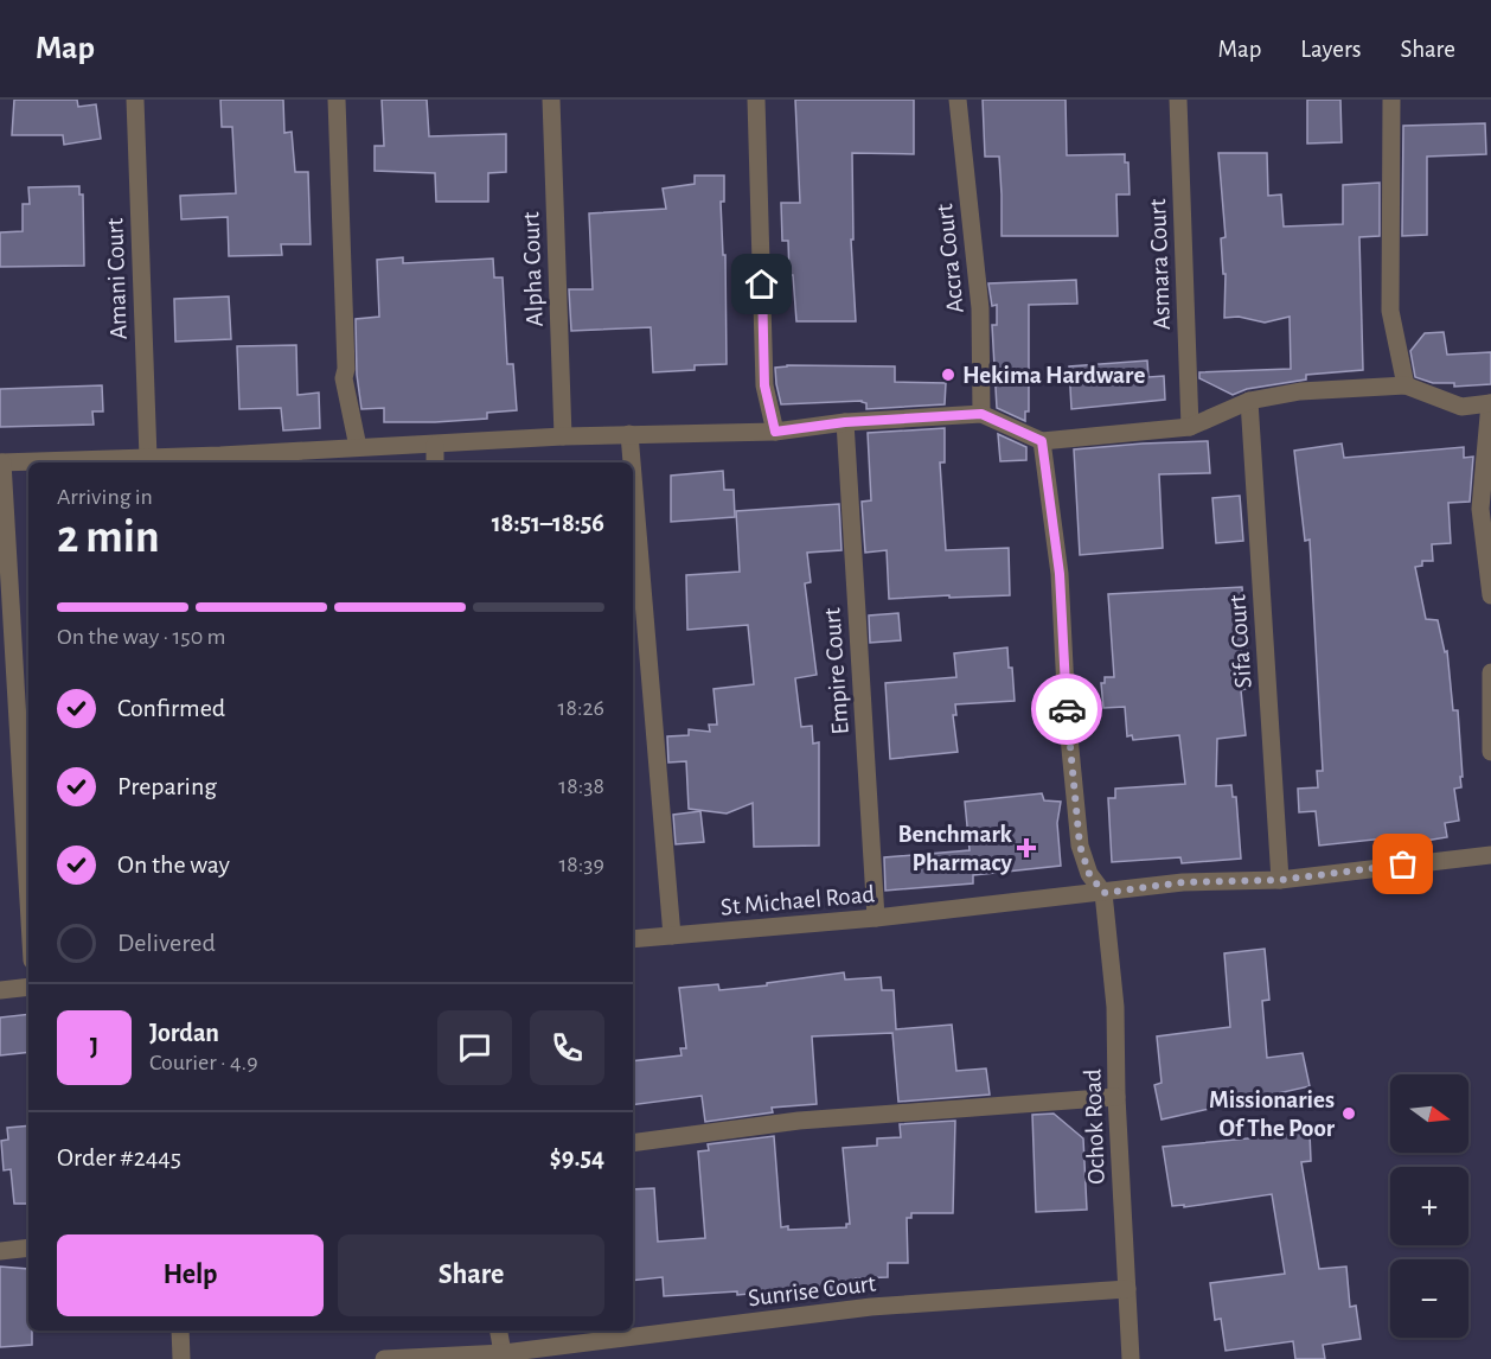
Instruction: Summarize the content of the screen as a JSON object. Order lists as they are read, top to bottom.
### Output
{
  "streets": {
    "street": [
      "Accra Court",
      "Asmara Court",
      "Alpha Court",
      "Amani Court",
      "Sifa Court",
      "Empire Court",
      "St Michael Road",
      "Ochok Road",
      "Sunrise Court"
    ]
  },
  "crossings": [
    ["Sifa Court", "St Michael Road"],
    ["Empire Court", "St Michael Road"],
    ["St Michael Road", "Ochok Road"],
    ["Ochok Road", "Sunrise Court"]
  ],
  "places": {
    "other": ["Hekima Hardware", "Missionaries Of The Poor"],
    "health": ["Benchmark Pharmacy"]
  },
  "north": "right",
  "page": {
    "header": "Map",
    "nav": ["Map", "Layers", "Share"],
    "heading": ["2 min", "Arriving in", "18:51–18:56"],
    "panel": [
      "Jordan",
      "Courier · 4.9",
      "Order #2445",
      "$9.54"
    ],
    "bar": "On the way · 150 m",
    "list": [
      ["Confirmed", "18:26"],
      ["Preparing", "18:38"],
      ["On the way", "18:39"],
      "Delivered"
    ],
    "round": "J",
    "map_buttons": ["+", "−"],
    "buttons": ["Help", "Share"]
  }
}
